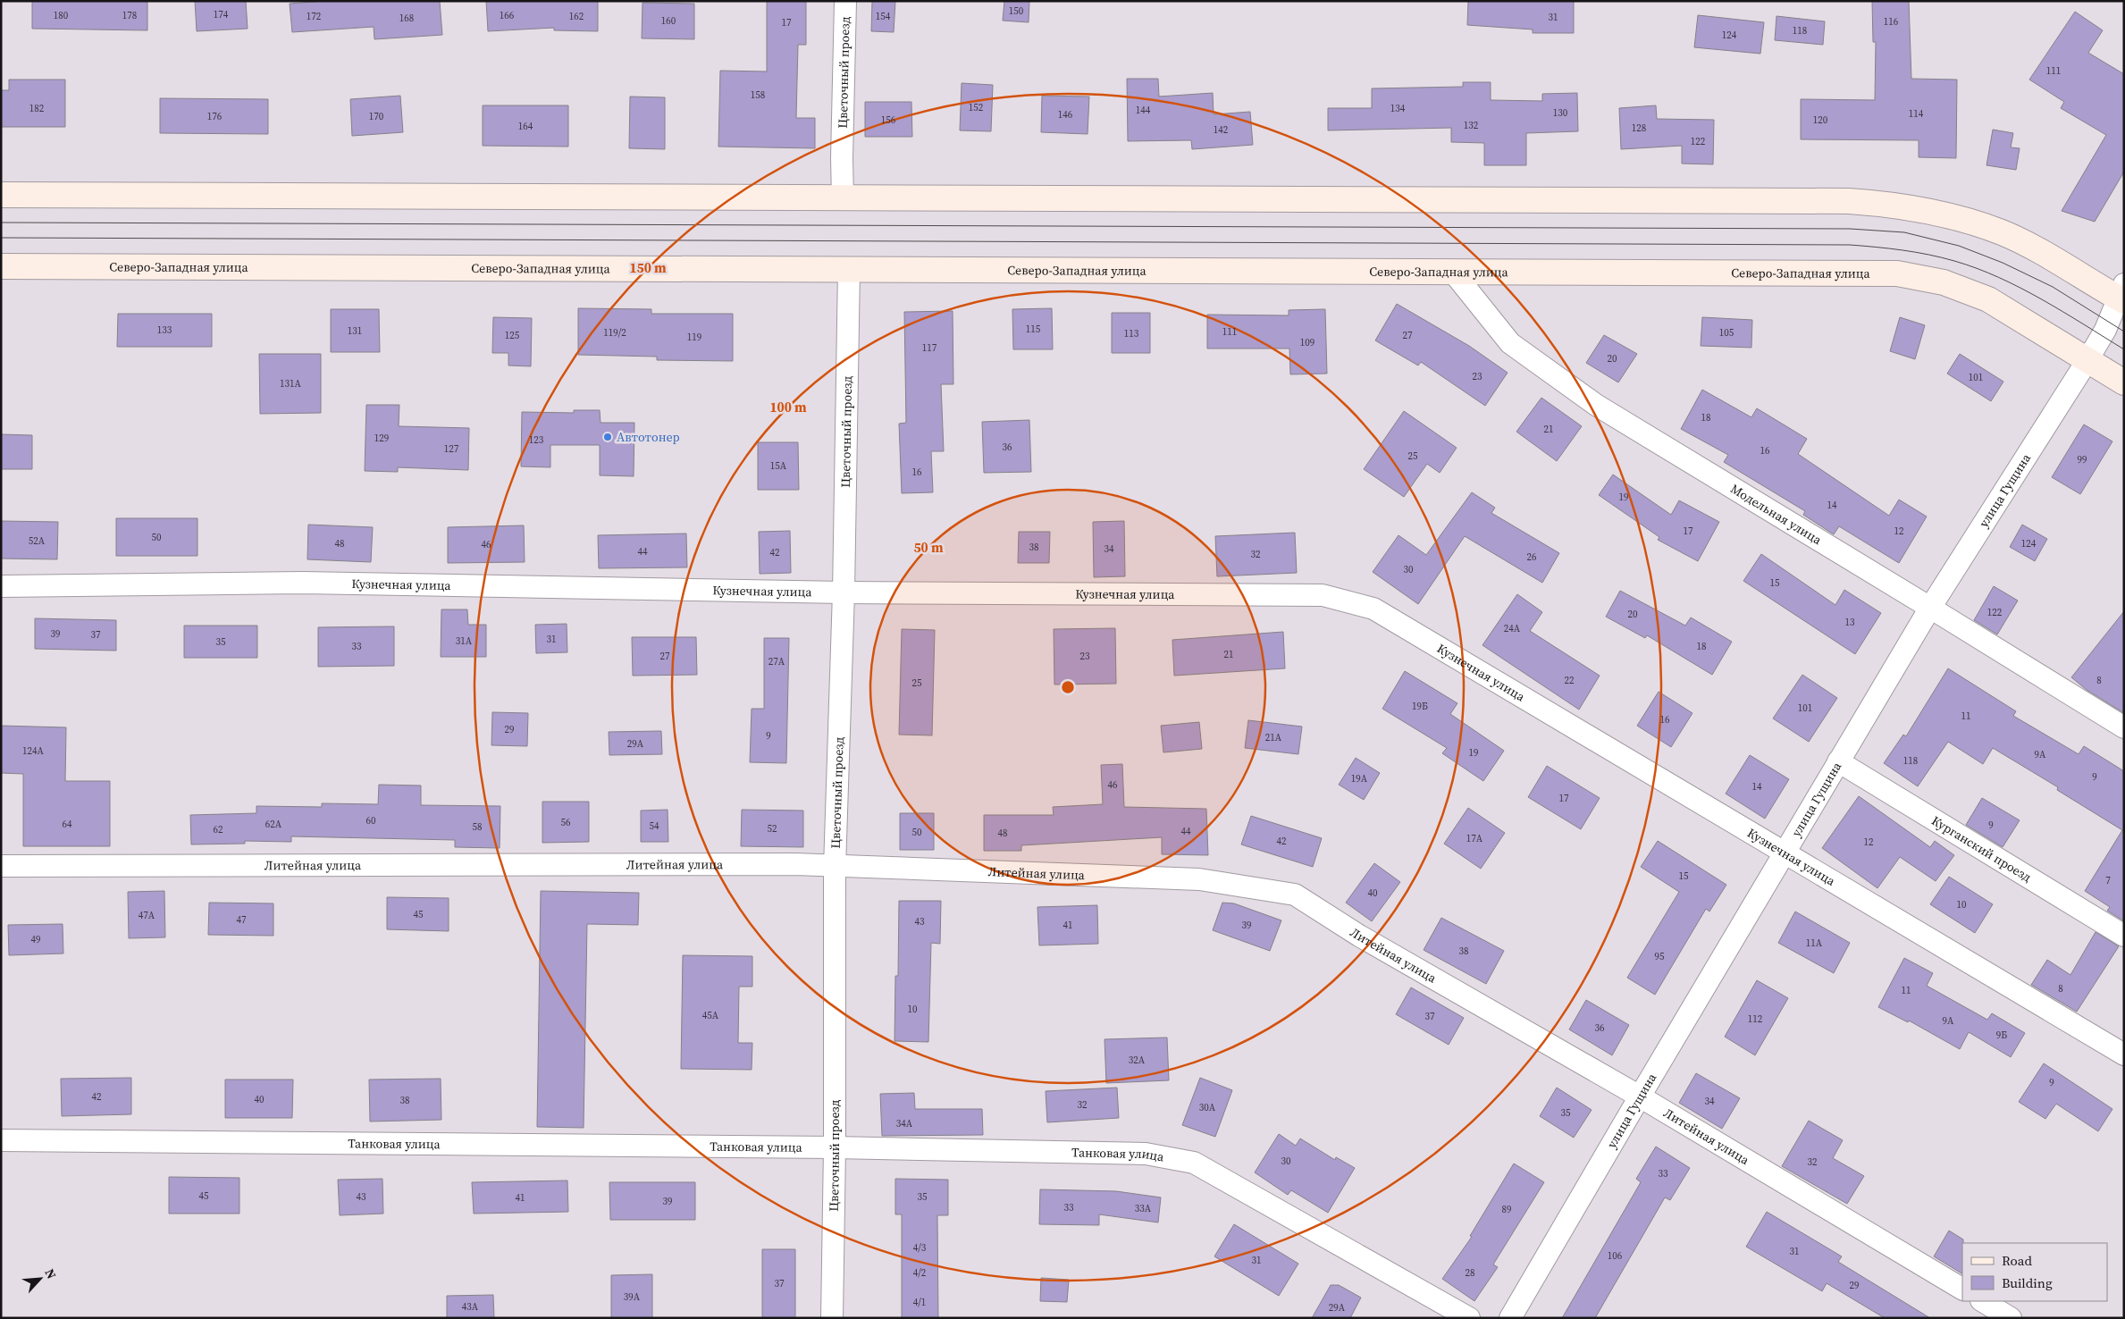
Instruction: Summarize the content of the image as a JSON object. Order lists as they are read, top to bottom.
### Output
{
  "streets": {
    "main road": ["Северо-Западная улица"],
    "street": [
      "Цветочный проезд",
      "улица Гущина",
      "Модельная улица",
      "Кузнечная улица",
      "Курганский проезд",
      "Литейная улица",
      "Танковая улица"
    ]
  },
  "crossings": [
    ["Цветочный проезд", "Северо-Западная улица"],
    ["Цветочный проезд", "Кузнечная улица"],
    ["Цветочный проезд", "Литейная улица"],
    ["Цветочный проезд", "Танковая улица"],
    ["Северо-Западная улица", "улица Гущина"],
    ["Северо-Западная улица", "Модельная улица"],
    ["улица Гущина", "Модельная улица"],
    ["улица Гущина", "Кузнечная улица"],
    ["улица Гущина", "Курганский проезд"],
    ["улица Гущина", "Литейная улица"]
  ],
  "places": ["Автотонер"],
  "house_numbers": [
    "150",
    "174",
    "180",
    "178",
    "166",
    "172",
    "162",
    "154",
    "31",
    "168",
    "160",
    "116",
    "17",
    "118",
    "124",
    "111",
    "158",
    "152",
    "182",
    "134",
    "144",
    "130",
    "114",
    "146",
    "176",
    "170",
    "156",
    "120",
    "132",
    "164",
    "128",
    "142",
    "122",
    "115",
    "133",
    "131",
    "111",
    "119/2",
    "105",
    "113",
    "125",
    "27",
    "119",
    "109",
    "117",
    "20",
    "23",
    "101",
    "131А",
    "18",
    "21",
    "129",
    "123",
    "36",
    "127",
    "16",
    "25",
    "99",
    "15А",
    "16",
    "19",
    "14",
    "17",
    "12",
    "50",
    "52А",
    "48",
    "124",
    "46",
    "38",
    "34",
    "44",
    "42",
    "32",
    "26",
    "30",
    "15",
    "122",
    "20",
    "13",
    "24А",
    "39",
    "37",
    "31",
    "31А",
    "35",
    "33",
    "18",
    "21",
    "27",
    "23",
    "27А",
    "22",
    "8",
    "25",
    "19Б",
    "101",
    "11",
    "16",
    "29",
    "9",
    "21А",
    "29А",
    "124А",
    "19",
    "9А",
    "118",
    "9",
    "19А",
    "46",
    "14",
    "17",
    "60",
    "56",
    "64",
    "62А",
    "9",
    "54",
    "58",
    "52",
    "62",
    "44",
    "50",
    "48",
    "17А",
    "42",
    "12",
    "15",
    "7",
    "40",
    "10",
    "45",
    "47А",
    "47",
    "43",
    "41",
    "39",
    "49",
    "11А",
    "38",
    "95",
    "8",
    "11",
    "10",
    "45А",
    "37",
    "112",
    "9А",
    "36",
    "9Б",
    "32А",
    "9",
    "42",
    "40",
    "38",
    "34",
    "32",
    "30А",
    "35",
    "34А",
    "30",
    "32",
    "33",
    "45",
    "43",
    "35",
    "41",
    "39",
    "33",
    "33А",
    "89",
    "4/3",
    "31",
    "106",
    "31",
    "4/2",
    "28",
    "37",
    "29",
    "39А",
    "4/1",
    "43А",
    "29А"
  ],
  "legend": ["Road", "Building"],
  "north": "top right",
  "rings": ["150 m", "100 m", "50 m"]
}
